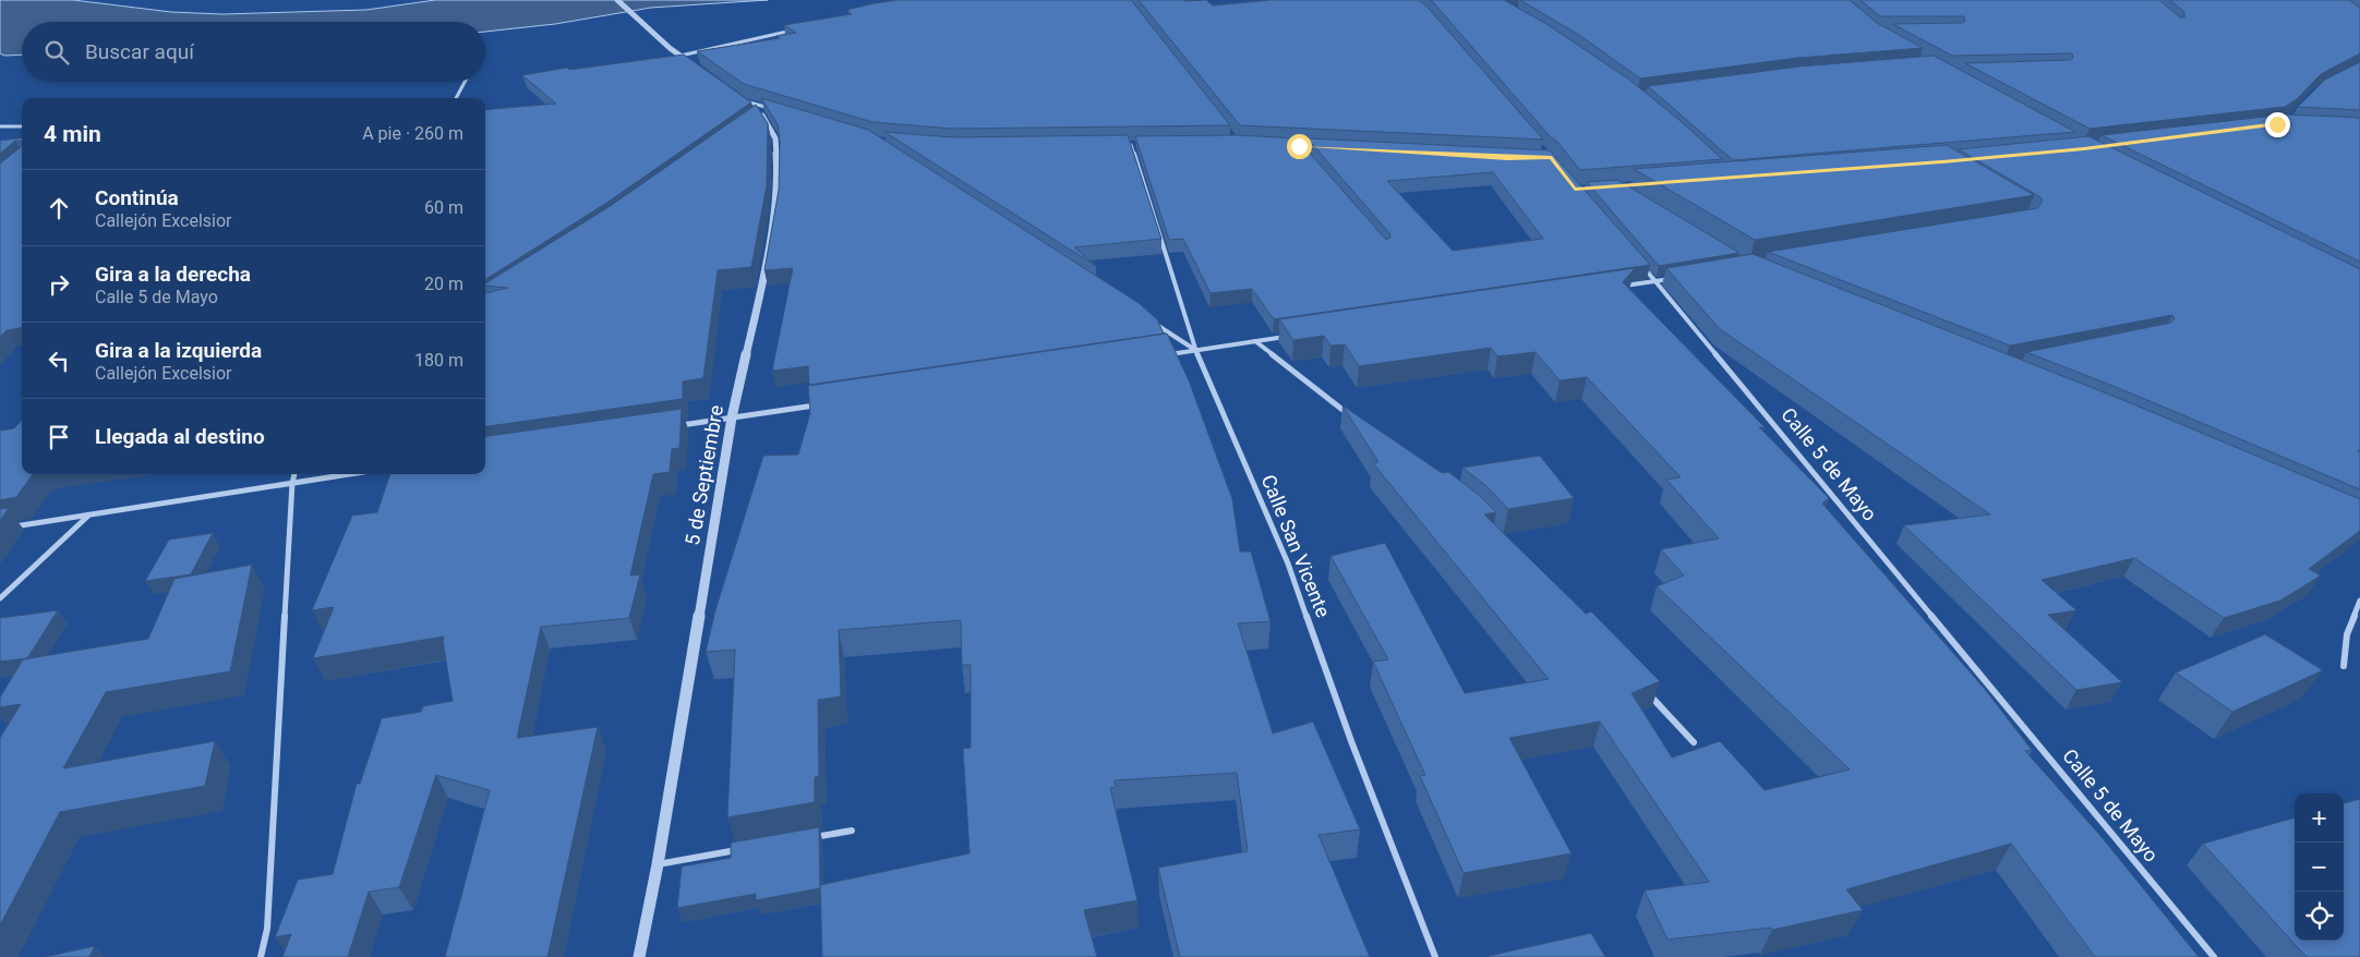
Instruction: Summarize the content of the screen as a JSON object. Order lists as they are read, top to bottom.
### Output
{
  "streets": {
    "street": ["Calle 5 de Mayo", "5 de Septiembre", "Calle San Vicente"]
  },
  "page": {
    "search": "Buscar aquí",
    "heading": ["4 min", "A pie · 260 m"],
    "list": [
      ["Continúa", "Callejón Excelsior", "60 m"],
      ["Gira a la derecha", "Calle 5 de Mayo", "20 m"],
      ["Gira a la izquierda", "Callejón Excelsior", "180 m"],
      "Llegada al destino"
    ],
    "map_buttons": ["+", "−"]
  }
}
